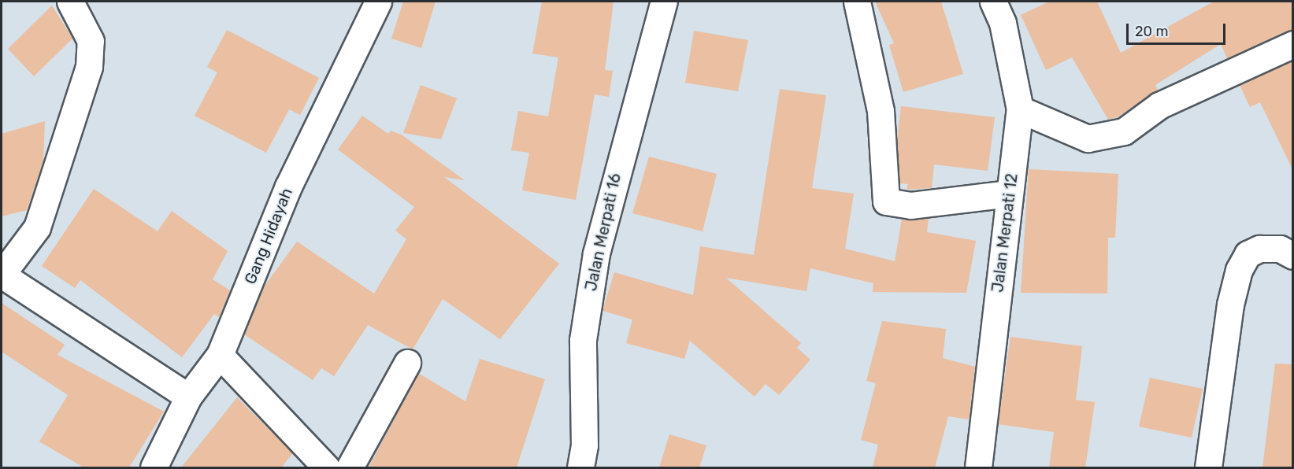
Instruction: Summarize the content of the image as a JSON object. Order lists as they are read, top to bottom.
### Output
{
  "streets": {
    "street": ["Jalan Merpati 16", "Jalan Merpati 12", "Gang Hidayah"]
  },
  "scale_bar": "20 m"
}
